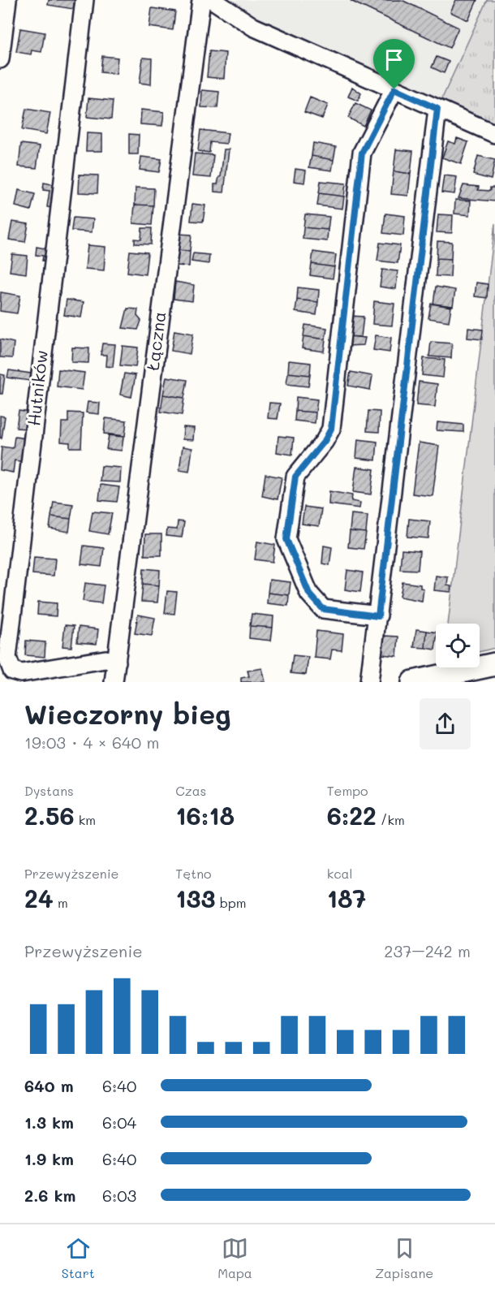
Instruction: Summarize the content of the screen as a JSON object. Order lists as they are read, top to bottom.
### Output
{
  "streets": {
    "street": ["Łączna", "Hutników"]
  },
  "crossings": [
    ["Łączna", "Hutników"]
  ],
  "page": {
    "heading": ["Wieczorny bieg", "19:03 · 4 × 640 m"],
    "stats": [
      ["Dystans", "2.56 km"],
      ["Czas", "16:18"],
      ["Tempo", "6:22 /km"],
      ["Przewyższenie", "24 m"],
      ["Tętno", "133 bpm"],
      ["kcal", "187"]
    ],
    "chart": ["Przewyższenie", "237–242 m"],
    "list": [
      {
        "name": "640 m",
        "note": "6:40"
      },
      {
        "name": "1.3 km",
        "note": "6:04"
      },
      {
        "name": "1.9 km",
        "note": "6:40"
      },
      {
        "name": "2.6 km",
        "note": "6:03"
      }
    ],
    "tabs": ["Start", "Mapa", "Zapisane"]
  }
}
